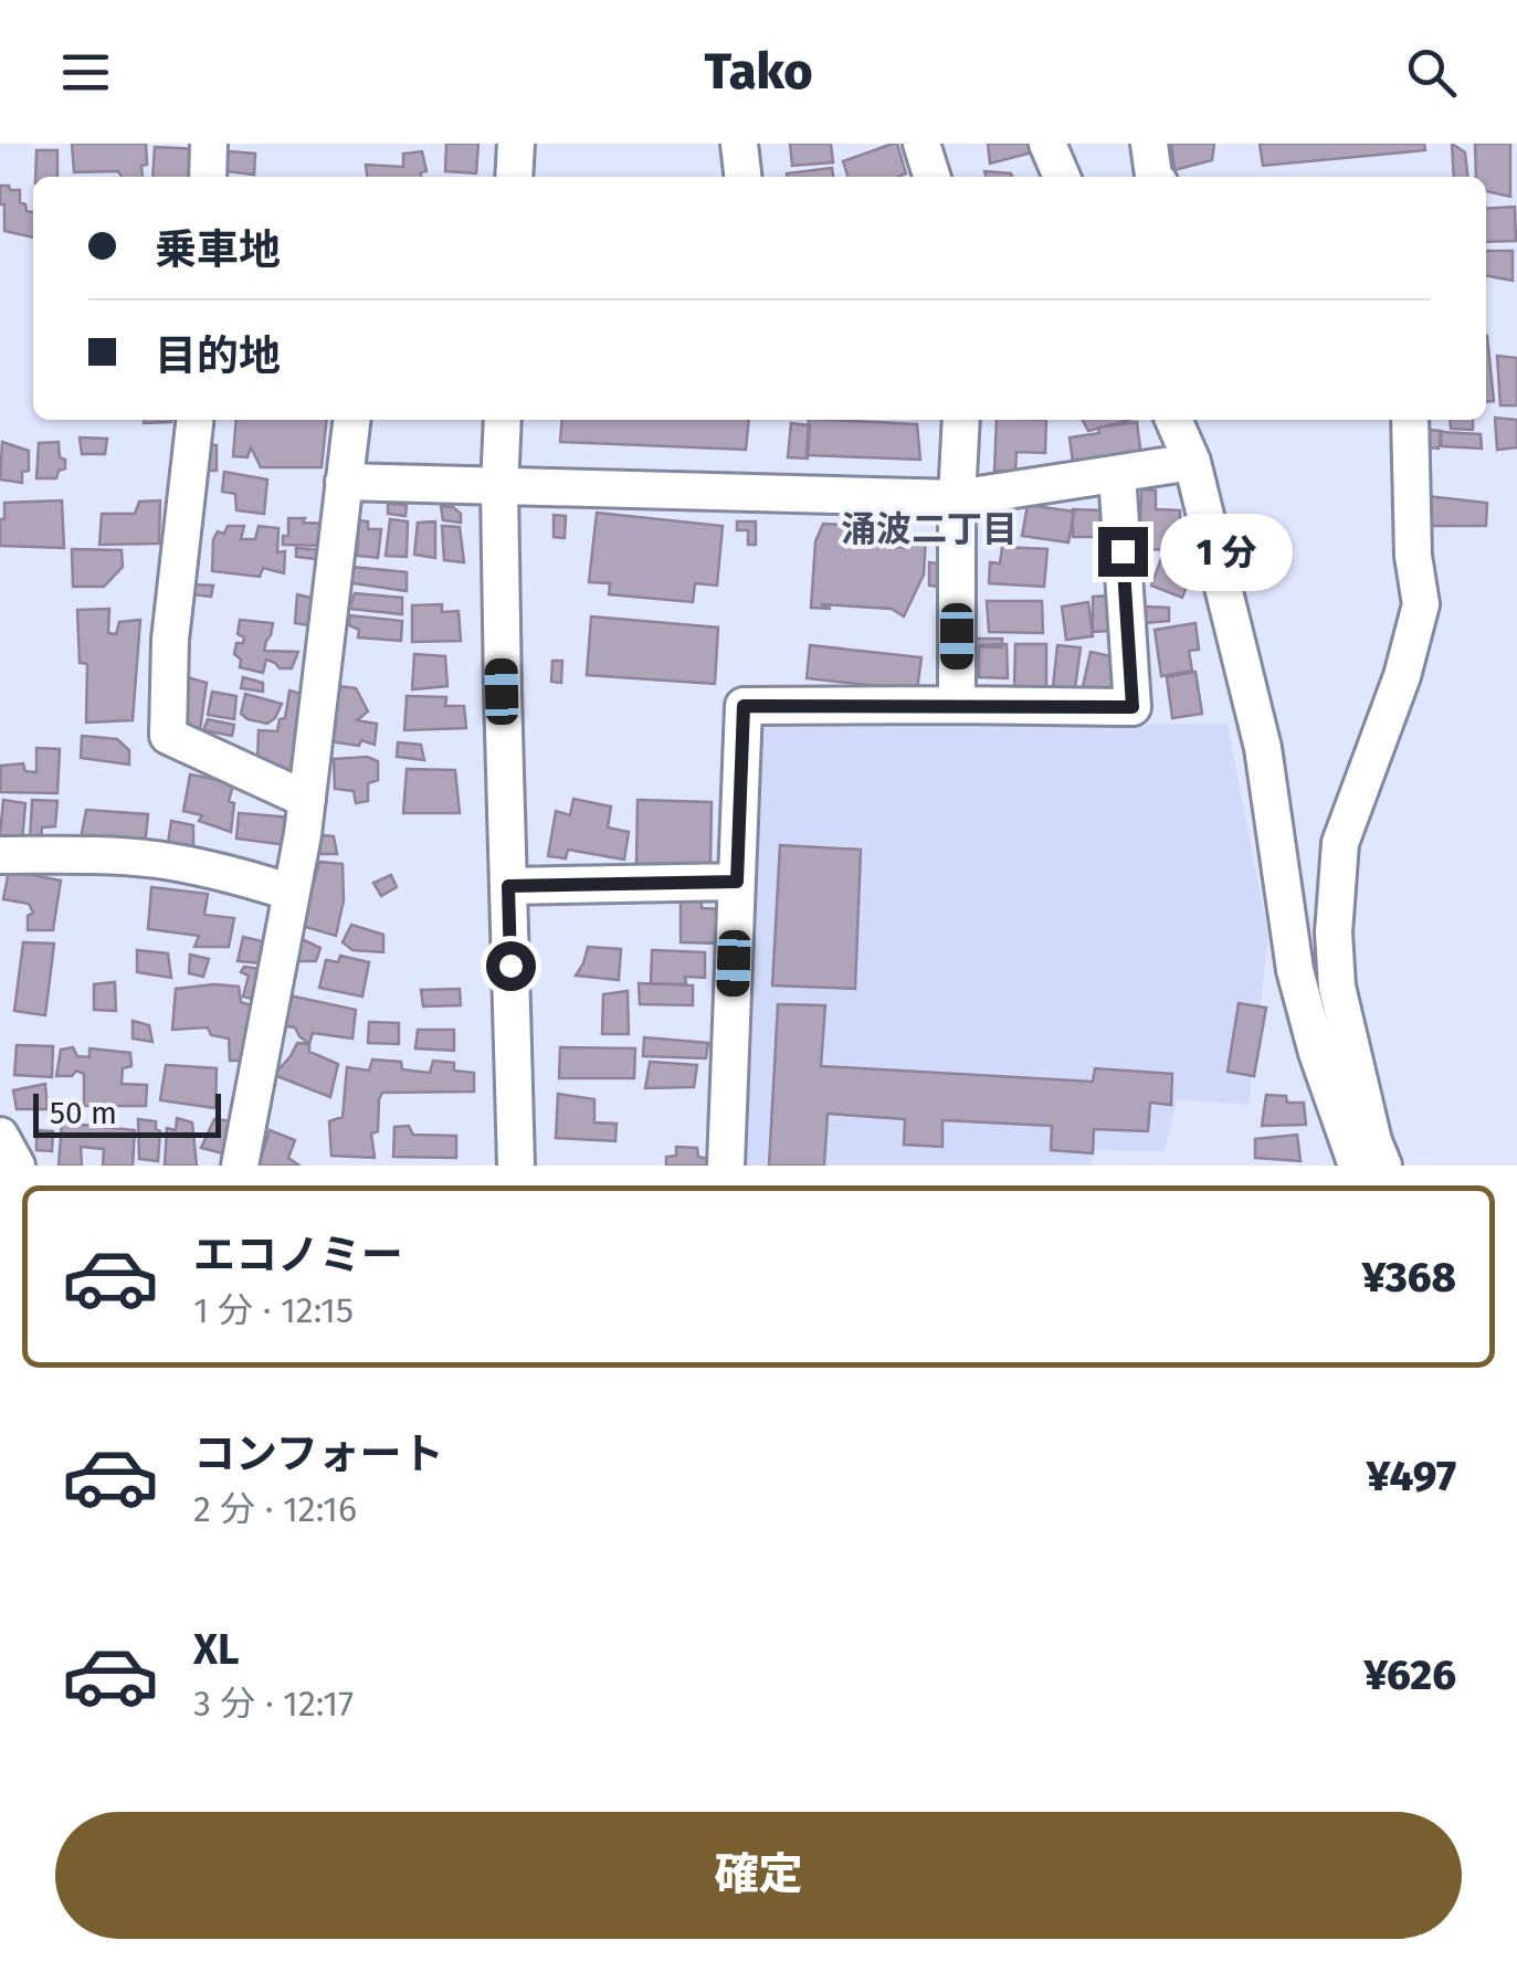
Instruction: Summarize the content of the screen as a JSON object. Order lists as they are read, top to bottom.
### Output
{
  "districts": ["涌波二丁目"],
  "scale_bar": "50 m",
  "page": {
    "header": "Tako",
    "banner": ["乗車地", "目的地"],
    "bubble": "1 分",
    "scale": "50 m",
    "list": [
      {
        "name": "エコノミー",
        "note": "1 分 · 12:15",
        "value": "¥368"
      },
      {
        "name": "コンフォート",
        "note": "2 分 · 12:16",
        "value": "¥497"
      },
      {
        "name": "XL",
        "note": "3 分 · 12:17",
        "value": "¥626"
      }
    ],
    "buttons": "確定"
  }
}
